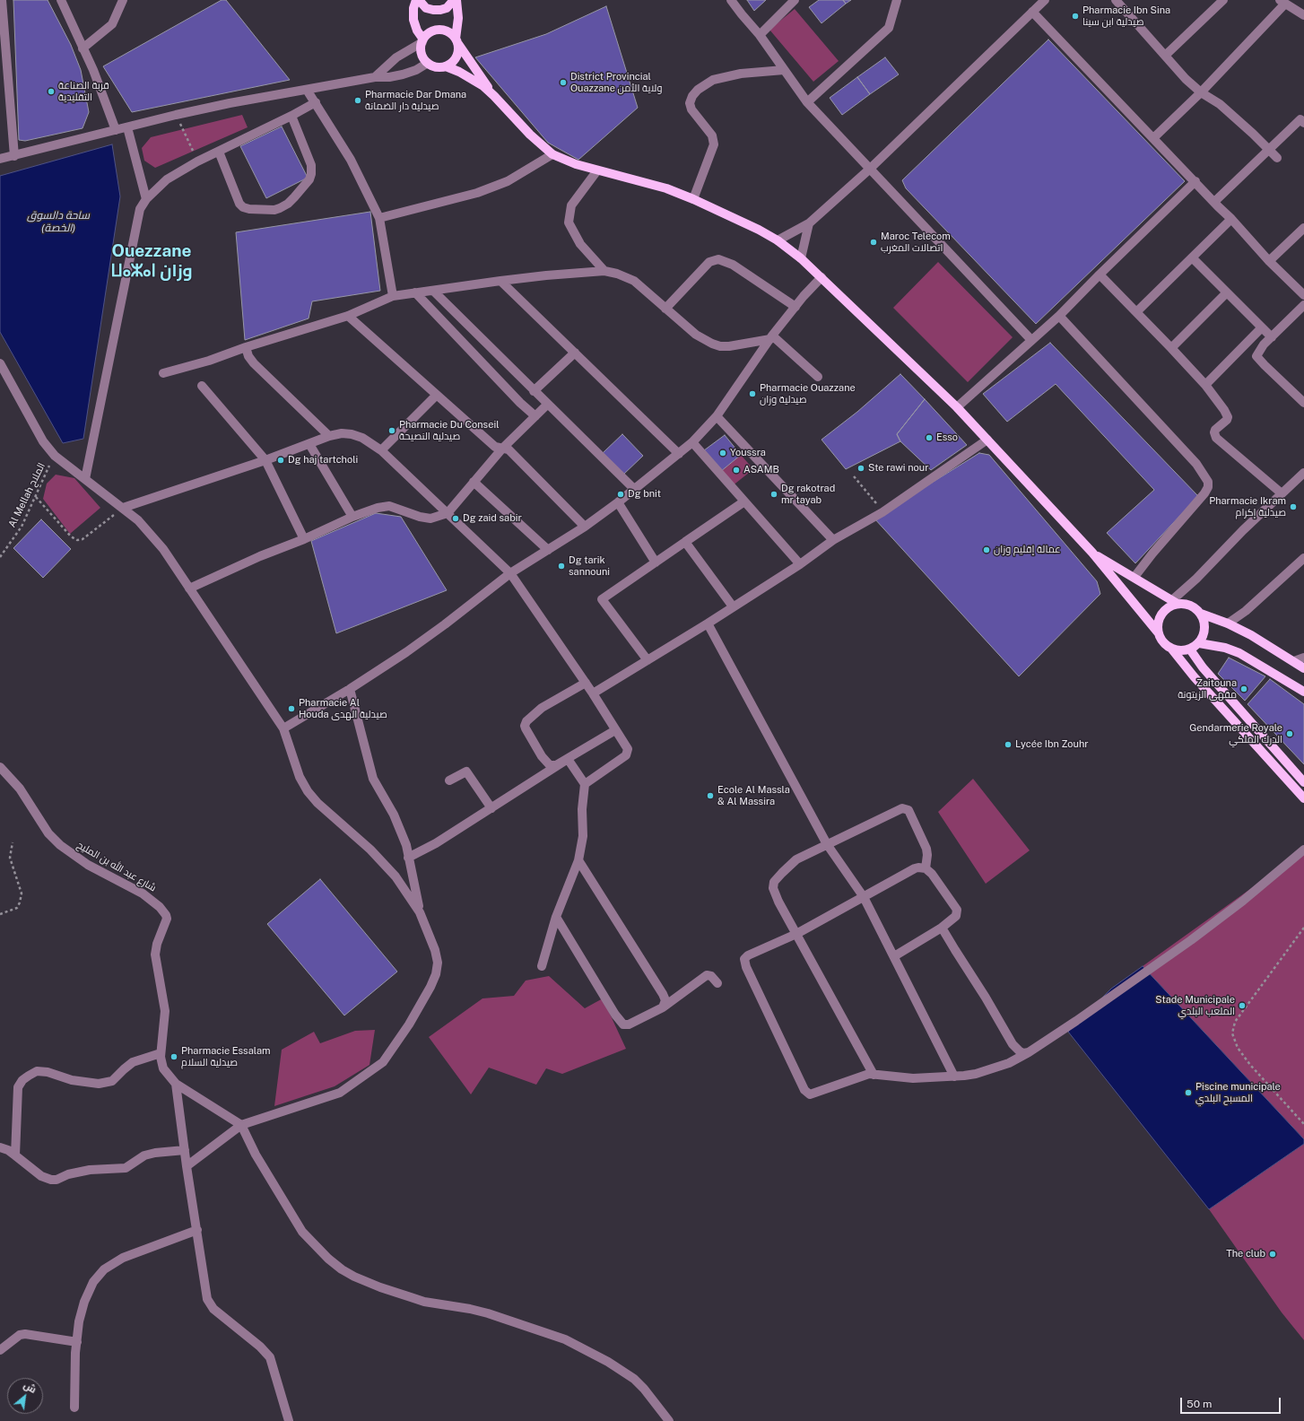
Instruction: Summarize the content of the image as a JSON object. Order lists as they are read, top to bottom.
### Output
{
  "streets": {
    "street": ["شارع عبد الله بن المليح"],
    "path": ["Al Mellah الملاح"]
  },
  "districts": ["Ouezzane ⵡⴰⵣⴰⵏ وزان"],
  "water": ["ساحة دالسوق (الخصة)"],
  "places": [
    "Pharmacie Ibn Sina صيدلية ابن سينا",
    "District Provincial Ouazzane ولاية الأمن",
    "قربة الصناعة التقليدية",
    "Pharmacie Dar Dmana صيدلية دار الضمانة",
    "Maroc Telecom اتصالات المغرب",
    "Pharmacie Ouazzane صيدلية وزان",
    "Pharmacie Du Conseil صيدلية النصيحة",
    "Esso",
    "Youssra",
    "Dg haj tartcholi",
    "Ste rawi nour",
    "ASAMB",
    "Dg bnit",
    "Dg rakotrad mr tayab",
    "Pharmacie Ikram صيدلية إكرام",
    "Dg zaid sabir",
    "عمالة إقليم وزان",
    "Dg tarik sannouni",
    "Zaitouna مقهى الزيتونة",
    "Pharmacie Al Houda صيدلية الهدى",
    "Gendarmerie Royale الدرك الملكي",
    "Lycée Ibn Zouhr",
    "Ecole Al Massla & Al Massira",
    "Stade Municipale الملعب البلدي",
    "Pharmacie Essalam صيدلية السلام",
    "Piscine municipale المسبح البلدي",
    "The club"
  ],
  "scale_bar": "50 m",
  "north": "top right"
}
